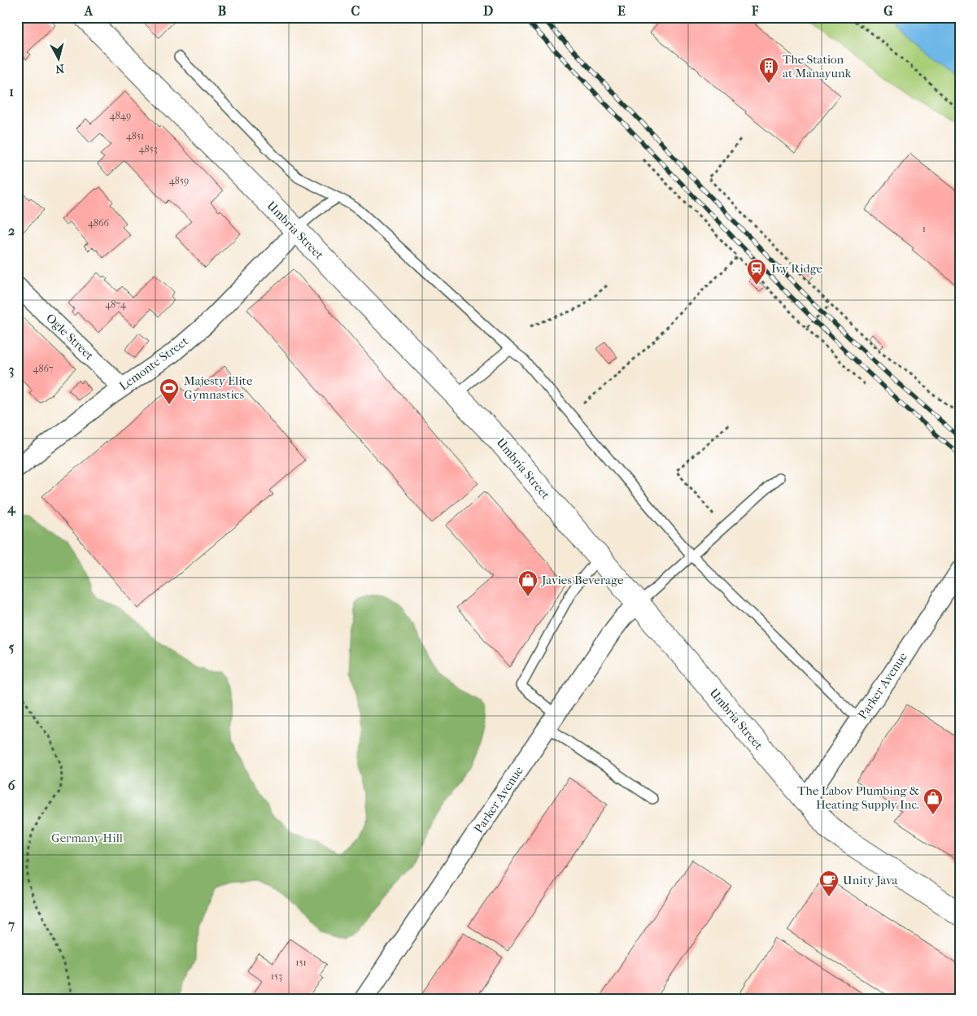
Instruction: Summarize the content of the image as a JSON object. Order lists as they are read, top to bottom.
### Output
{
  "streets": {
    "main road": ["Umbria Street"],
    "street": ["Ogle Street", "Lemonte Street", "Parker Avenue"]
  },
  "crossings": [
    ["Umbria Street", "Lemonte Street"],
    ["Umbria Street", "Parker Avenue"],
    ["Ogle Street", "Lemonte Street"]
  ],
  "parks": ["Germany Hill"],
  "places": {
    "building": ["The Station at Manayunk"],
    "station": ["Ivy Ridge"],
    "sports": ["Majesty Elite Gymnastics"],
    "shop": ["Javies Beverage", "The Labov Plumbing & Heating Supply Inc."],
    "cafe": ["Unity Java"]
  },
  "house_numbers": [
    "4849",
    "4851",
    "4853",
    "4859",
    "4866",
    "1",
    "4874",
    "4867",
    "151",
    "153"
  ],
  "north": "bottom",
  "grid": {
    "columns": [
      "A",
      "B",
      "C",
      "D",
      "E",
      "F",
      "G"
    ],
    "rows": [
      "1",
      "2",
      "3",
      "4",
      "5",
      "6",
      "7"
    ]
  }
}
